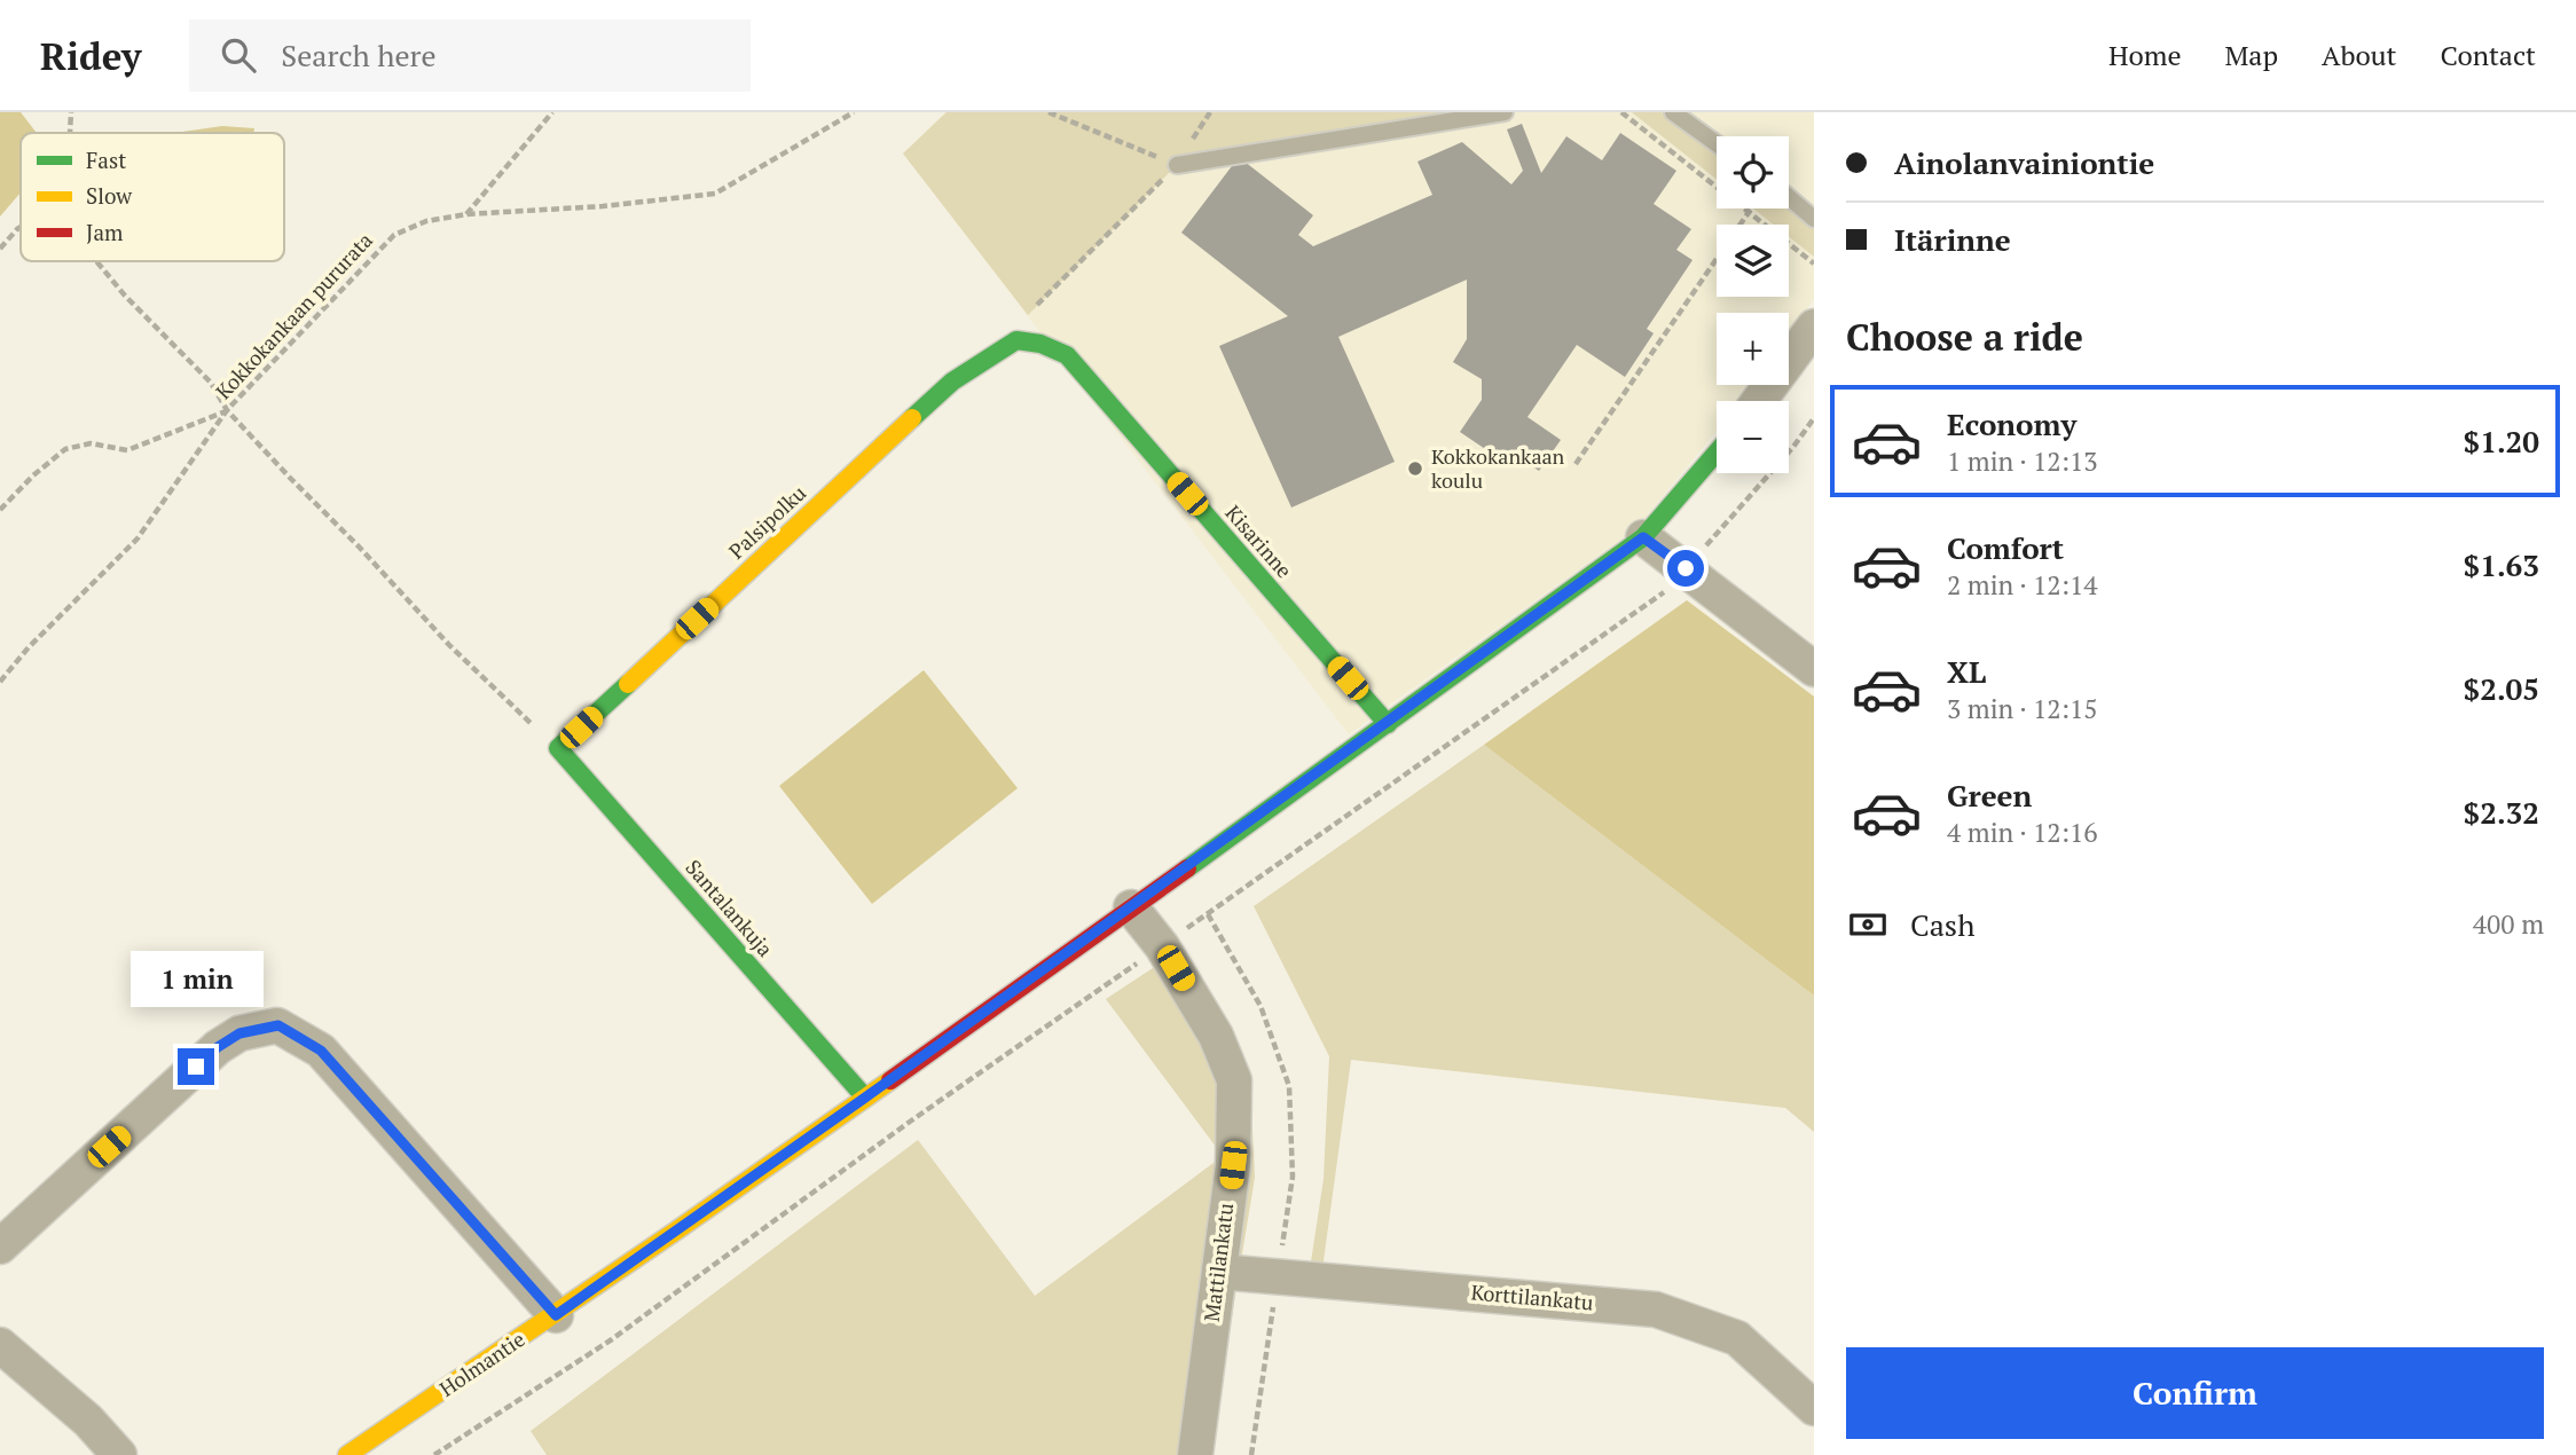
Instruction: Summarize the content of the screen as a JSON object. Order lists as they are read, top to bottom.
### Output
{
  "streets": {
    "street": [
      "Palsipolku",
      "Kisarinne",
      "Santalankuja",
      "Mattilankatu",
      "Korttilankatu",
      "Holmantie"
    ],
    "path": ["Kokkokankaan pururata"]
  },
  "crossings": [
    ["Palsipolku", "Kisarinne"],
    ["Palsipolku", "Santalankuja"],
    ["Kisarinne", "Holmantie"],
    ["Santalankuja", "Holmantie"],
    ["Mattilankatu", "Korttilankatu"],
    ["Mattilankatu", "Holmantie"]
  ],
  "places": ["Kokkokankaan koulu"],
  "legend": ["Fast", "Slow", "Jam"],
  "page": {
    "header": "Ridey",
    "search": "Search here",
    "nav": [
      "Home",
      "Map",
      "About",
      "Contact"
    ],
    "banner": ["Ainolanvainiontie", "Itärinne"],
    "map_buttons": ["+", "−"],
    "heading": "Choose a ride",
    "list": [
      {
        "name": "Economy",
        "note": "1 min · 12:13",
        "value": "$1.20"
      },
      {
        "name": "Comfort",
        "note": "2 min · 12:14",
        "value": "$1.63"
      },
      {
        "name": "XL",
        "note": "3 min · 12:15",
        "value": "$2.05"
      },
      {
        "name": "Green",
        "note": "4 min · 12:16",
        "value": "$2.32"
      }
    ],
    "pay": ["Cash", "400 m"],
    "bubble": "1 min",
    "buttons": "Confirm"
  }
}
